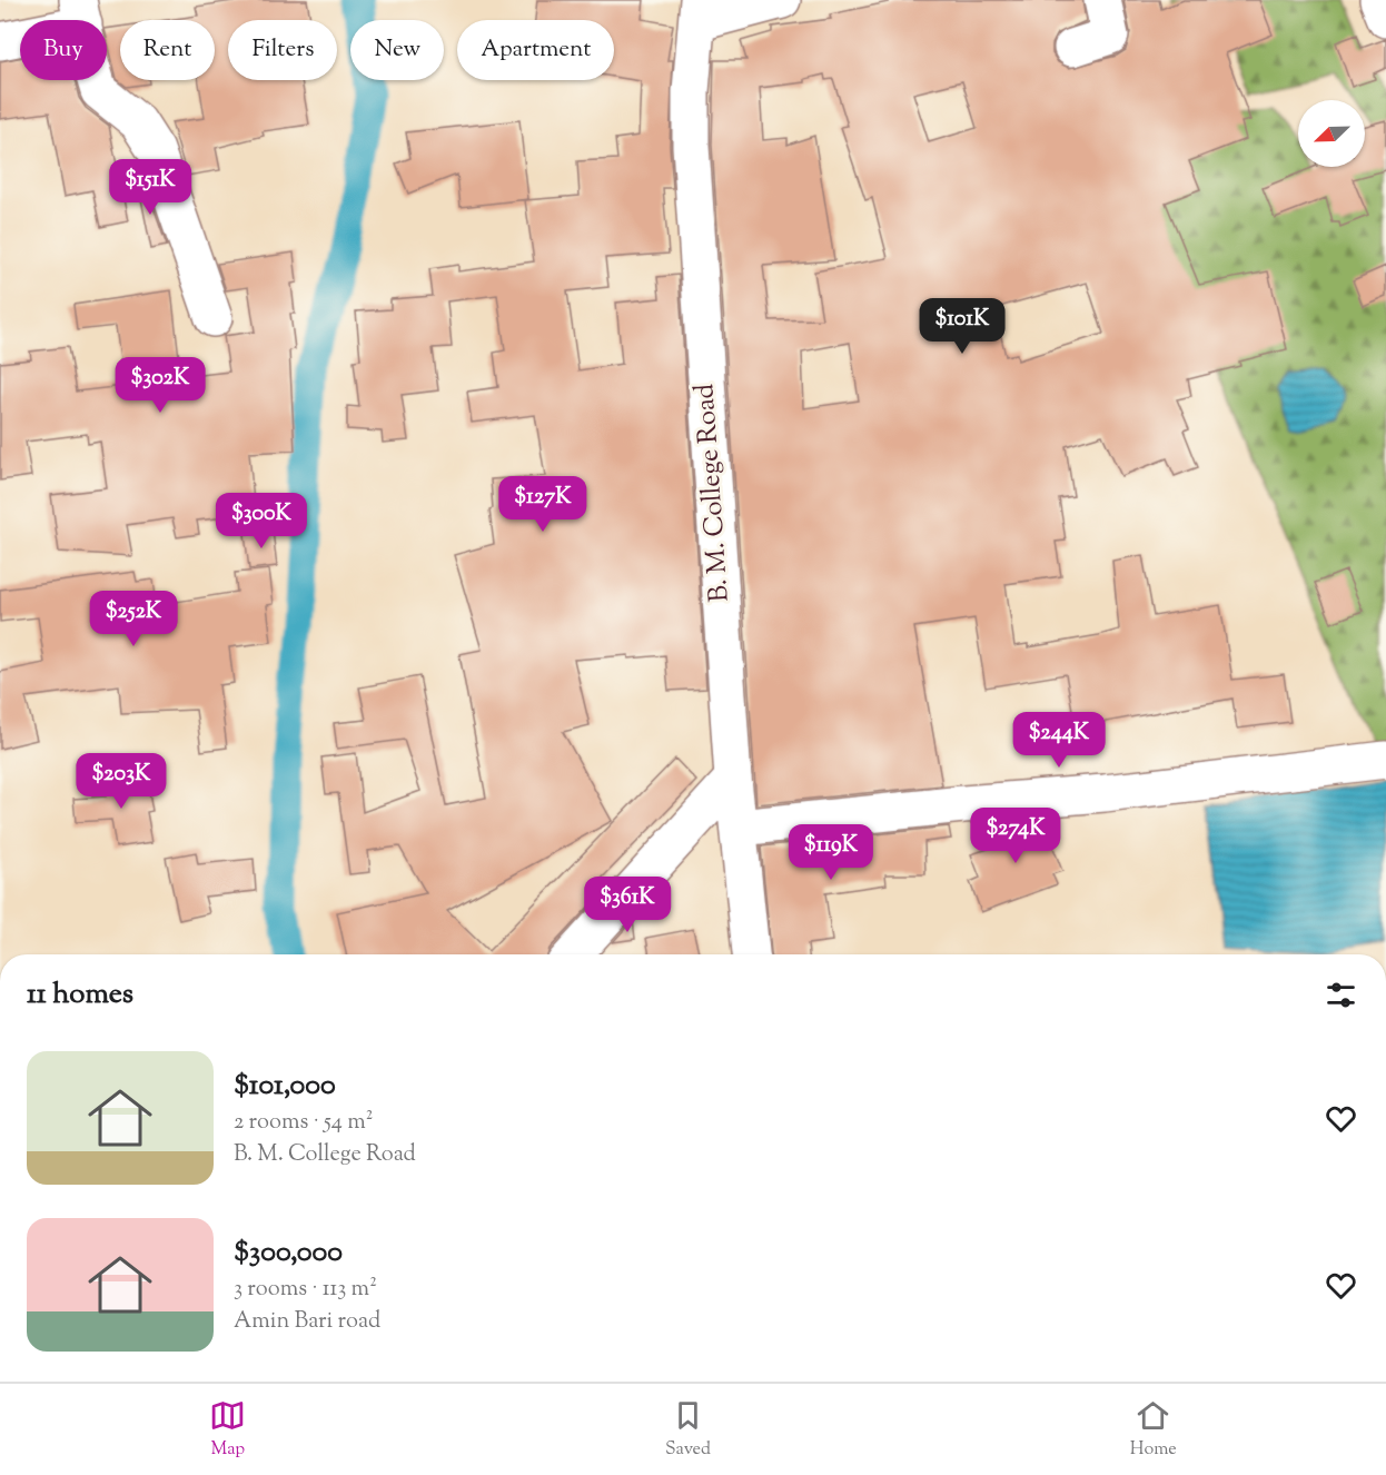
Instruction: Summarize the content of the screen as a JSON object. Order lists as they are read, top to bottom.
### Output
{
  "streets": {
    "street": ["B. M. College Road"]
  },
  "north": "bottom left",
  "page": {
    "chip": [
      "Buy",
      "Rent",
      "Filters",
      "New",
      "Apartment"
    ],
    "price": [
      "$151K",
      "$101K",
      "$302K",
      "$127K",
      "$300K",
      "$252K",
      "$244K",
      "$203K",
      "$274K",
      "$119K",
      "$361K"
    ],
    "heading": "11 homes",
    "list": [
      {
        "name": "$101,000",
        "note": "2 rooms · 54 m² · B. M. College Road"
      },
      {
        "name": "$300,000",
        "note": "3 rooms · 113 m² · Amin Bari road"
      }
    ],
    "tabs": ["Map", "Saved", "Home"]
  }
}
